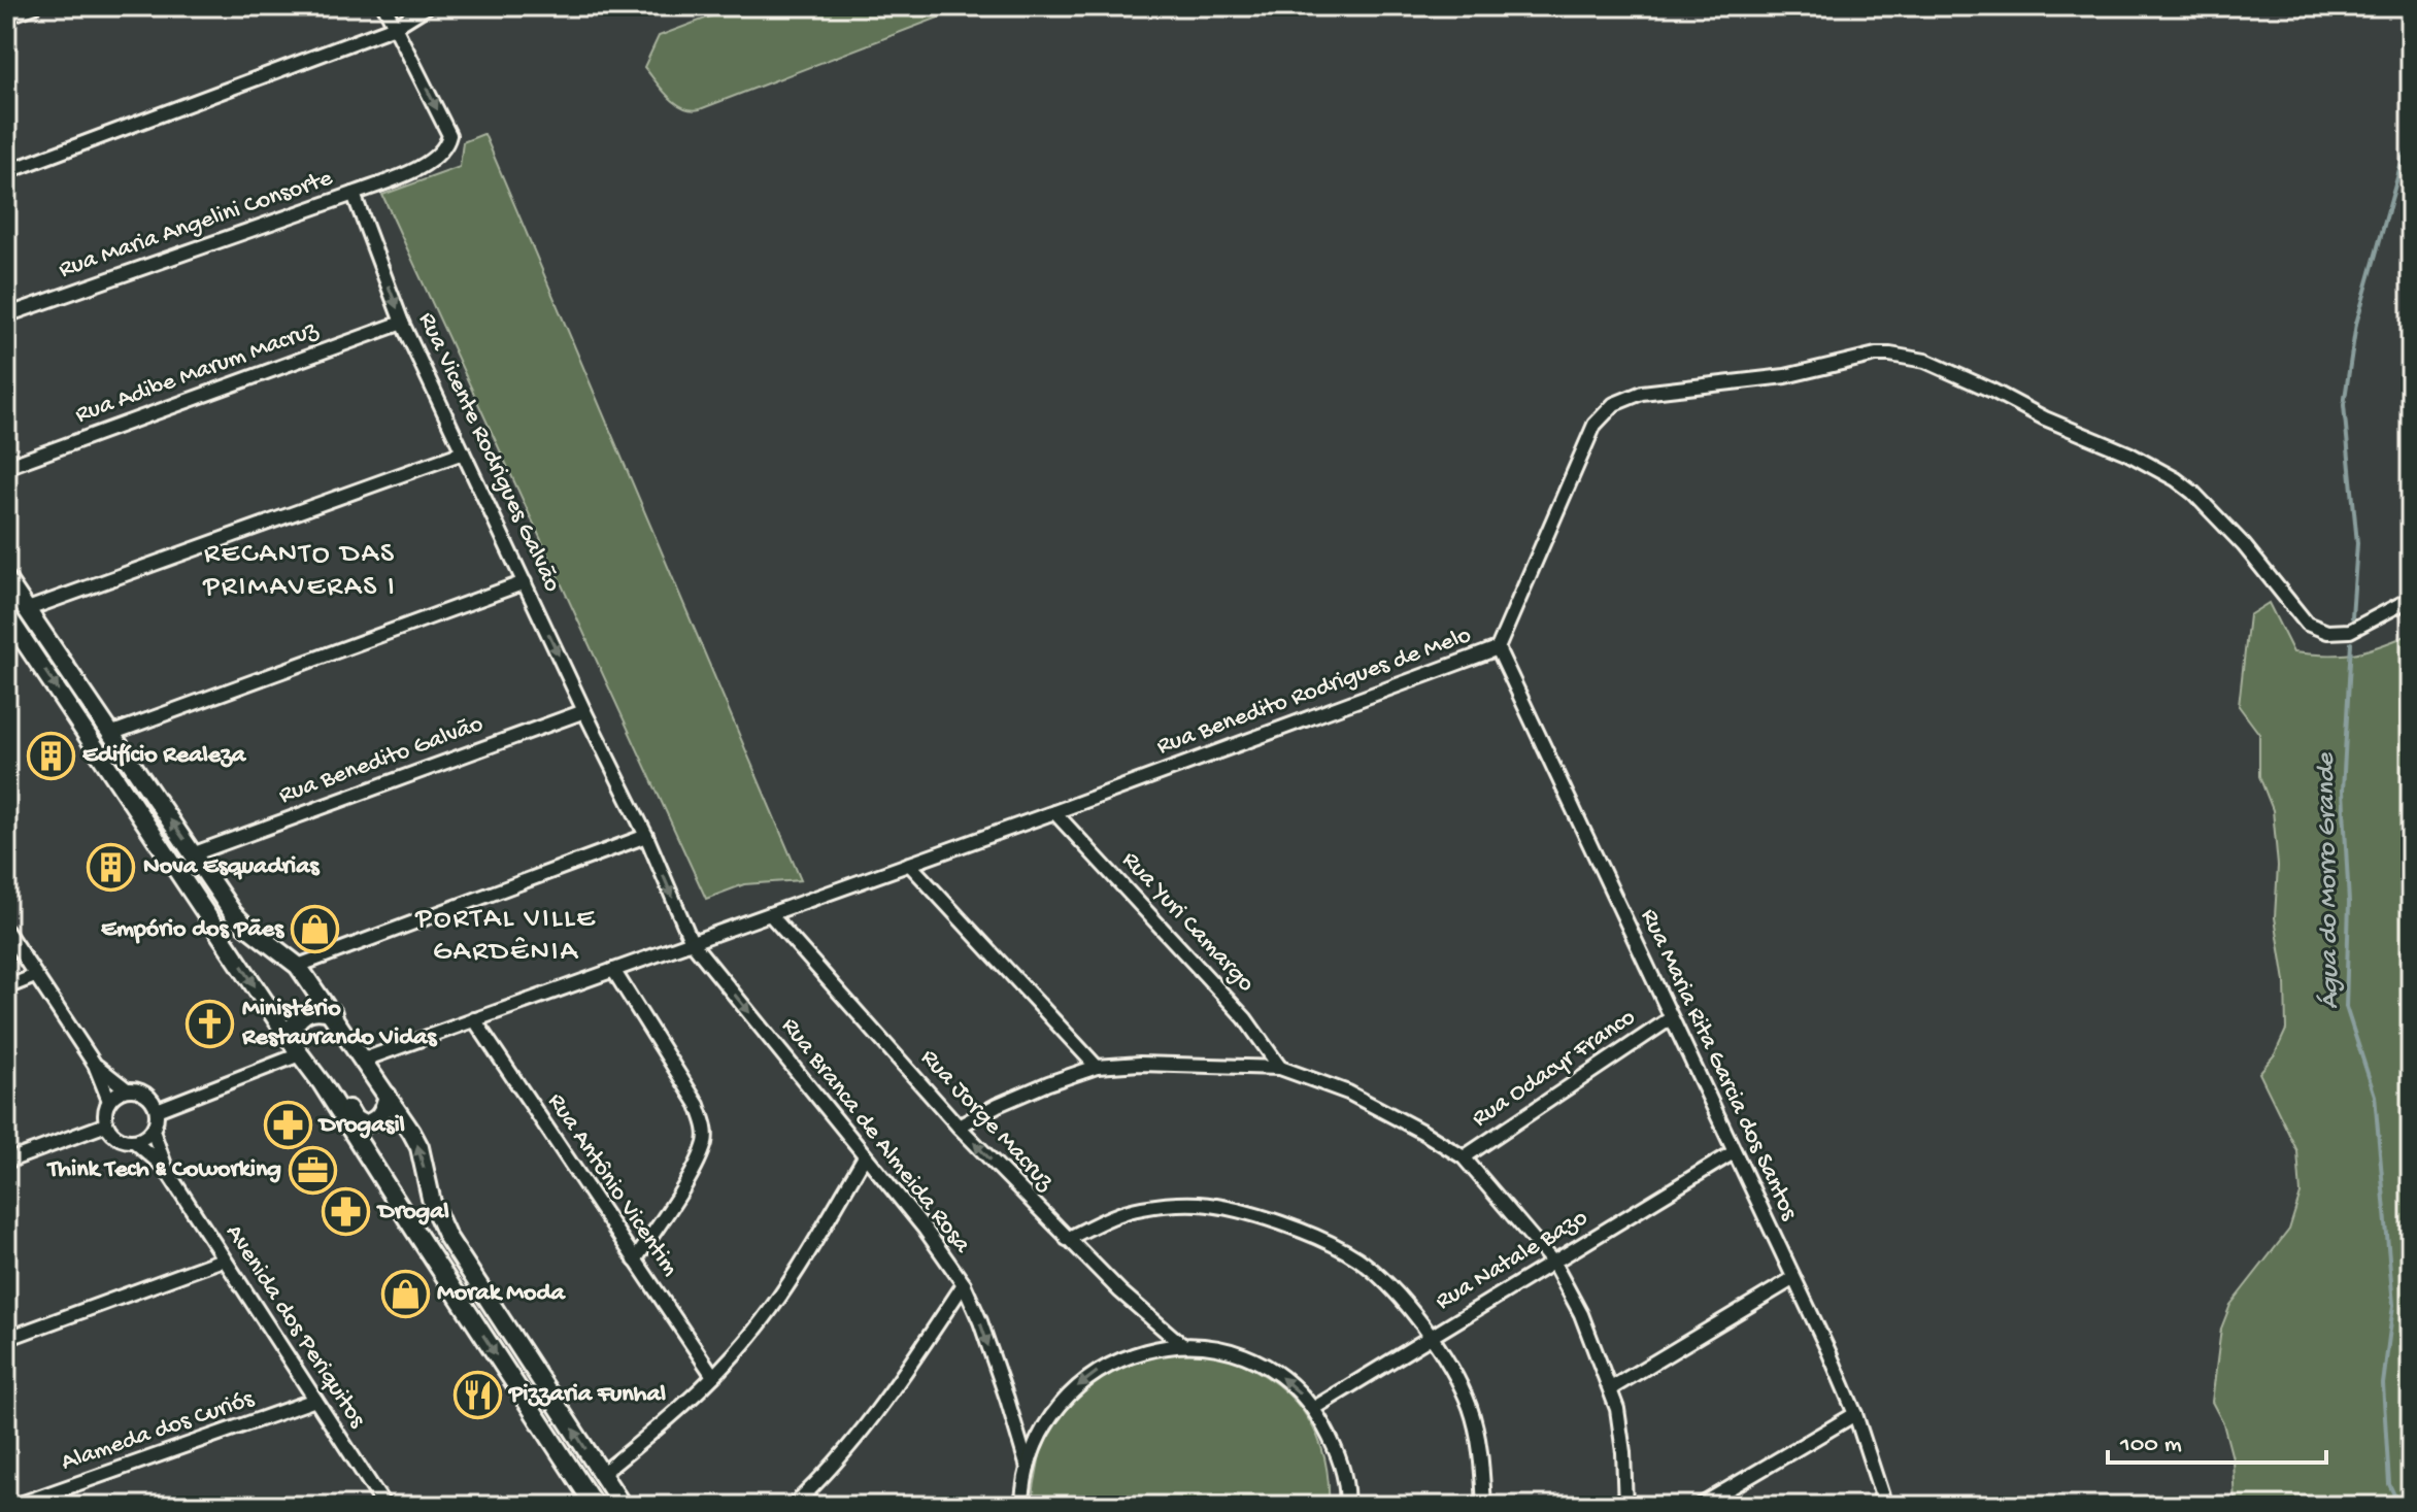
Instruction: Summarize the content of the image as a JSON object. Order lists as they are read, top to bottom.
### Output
{
  "streets": {
    "street": [
      "Rua Maria Angelini Consorte",
      "Rua Adibe Marum Macruz",
      "Rua Vicente Rodrigues Galvão",
      "Rua Benedito Rodrigues de Melo",
      "Rua Benedito Galvão",
      "Rua Yuri Camargo",
      "Rua Maria Rita Garcia dos Santos",
      "Rua Odacyr Franco",
      "Rua Jorge Macruz",
      "Rua Branca de Almeida Rosa",
      "Rua Antônio Vicentim",
      "Rua Natale Bazo",
      "Avenida dos Periquitos",
      "Alameda dos Curiós"
    ]
  },
  "crossings": [
    ["Rua Maria Angelini Consorte", "Rua Vicente Rodrigues Galvão"],
    ["Rua Adibe Marum Macruz", "Rua Vicente Rodrigues Galvão"],
    ["Rua Vicente Rodrigues Galvão", "Rua Benedito Rodrigues de Melo"],
    ["Rua Vicente Rodrigues Galvão", "Rua Benedito Galvão"],
    ["Rua Vicente Rodrigues Galvão", "Rua Branca de Almeida Rosa"],
    ["Rua Benedito Rodrigues de Melo", "Rua Yuri Camargo"],
    ["Rua Benedito Rodrigues de Melo", "Rua Maria Rita Garcia dos Santos"],
    ["Rua Benedito Rodrigues de Melo", "Rua Jorge Macruz"],
    ["Rua Benedito Rodrigues de Melo", "Rua Branca de Almeida Rosa"],
    ["Rua Benedito Rodrigues de Melo", "Rua Antônio Vicentim"],
    ["Rua Maria Rita Garcia dos Santos", "Rua Odacyr Franco"],
    ["Rua Maria Rita Garcia dos Santos", "Rua Natale Bazo"],
    ["Rua Jorge Macruz", "Rua Branca de Almeida Rosa"],
    ["Avenida dos Periquitos", "Alameda dos Curiós"]
  ],
  "one_way": ["Rua Vicente Rodrigues Galvão"],
  "districts": ["RECANTO DAS PRIMAVERAS I", "PORTAL VILLE GARDÊNIA"],
  "water": ["Água do Morro Grande"],
  "places": {
    "building": ["Edifício Realeza", "Nova Esquadrias"],
    "shop": ["Empório dos Pães", "Morak Moda"],
    "church": ["Ministério Restaurando Vidas"],
    "pharmacy": ["Drogasil", "Drogal"],
    "office": ["Think Tech & Coworking"],
    "restaurant": ["Pizzaria Funhal"]
  },
  "scale_bar": "100 m"
}
